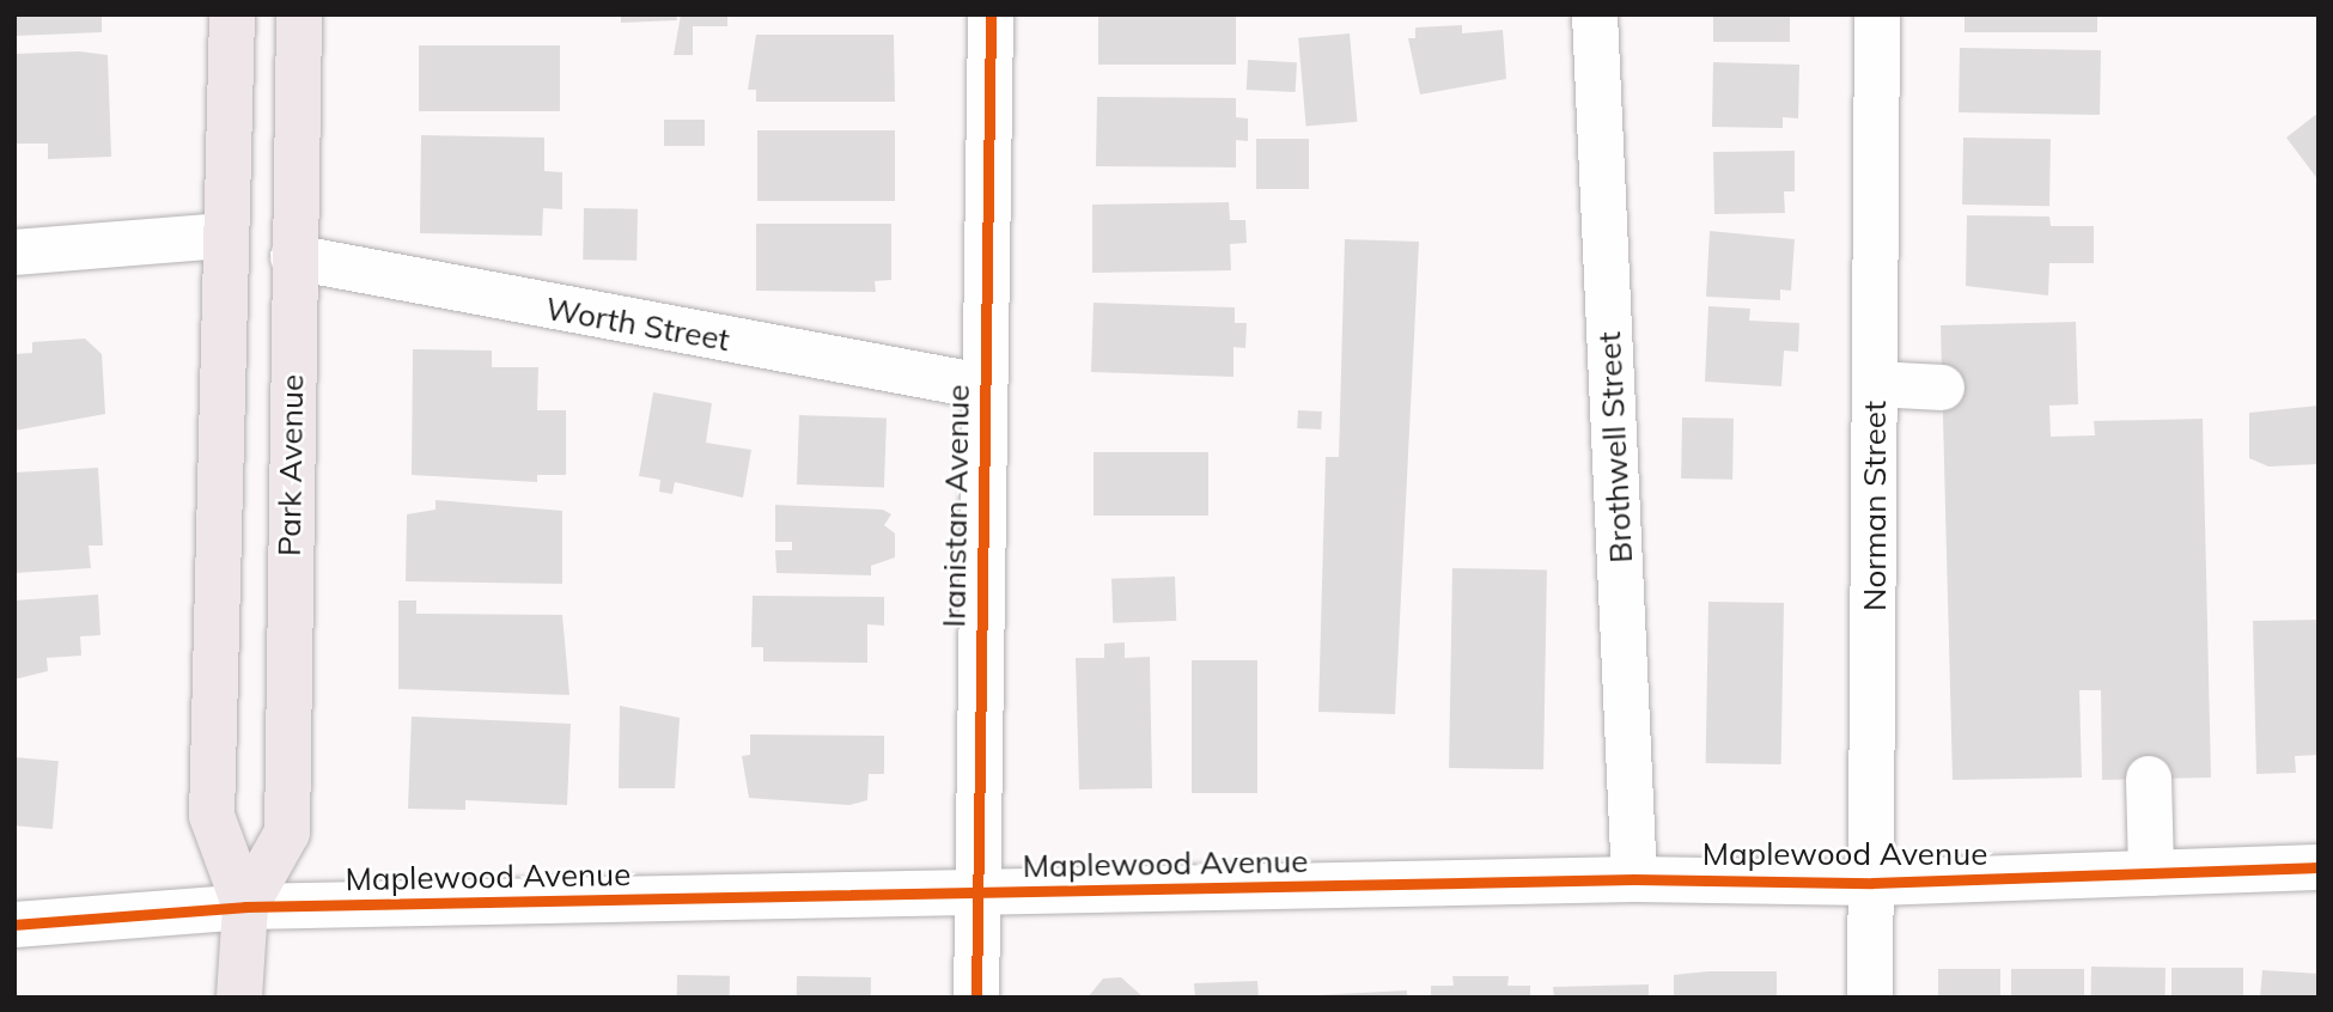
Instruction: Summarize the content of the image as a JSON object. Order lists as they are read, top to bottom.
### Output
{
  "streets": {
    "main road": ["Park Avenue"],
    "street": [
      "Worth Street",
      "Brothwell Street",
      "Iranistan Avenue",
      "Norman Street",
      "Maplewood Avenue"
    ]
  },
  "crossings": [
    ["Worth Street", "Park Avenue"],
    ["Worth Street", "Iranistan Avenue"],
    ["Brothwell Street", "Maplewood Avenue"],
    ["Park Avenue", "Maplewood Avenue"],
    ["Iranistan Avenue", "Maplewood Avenue"],
    ["Norman Street", "Maplewood Avenue"]
  ]
}
